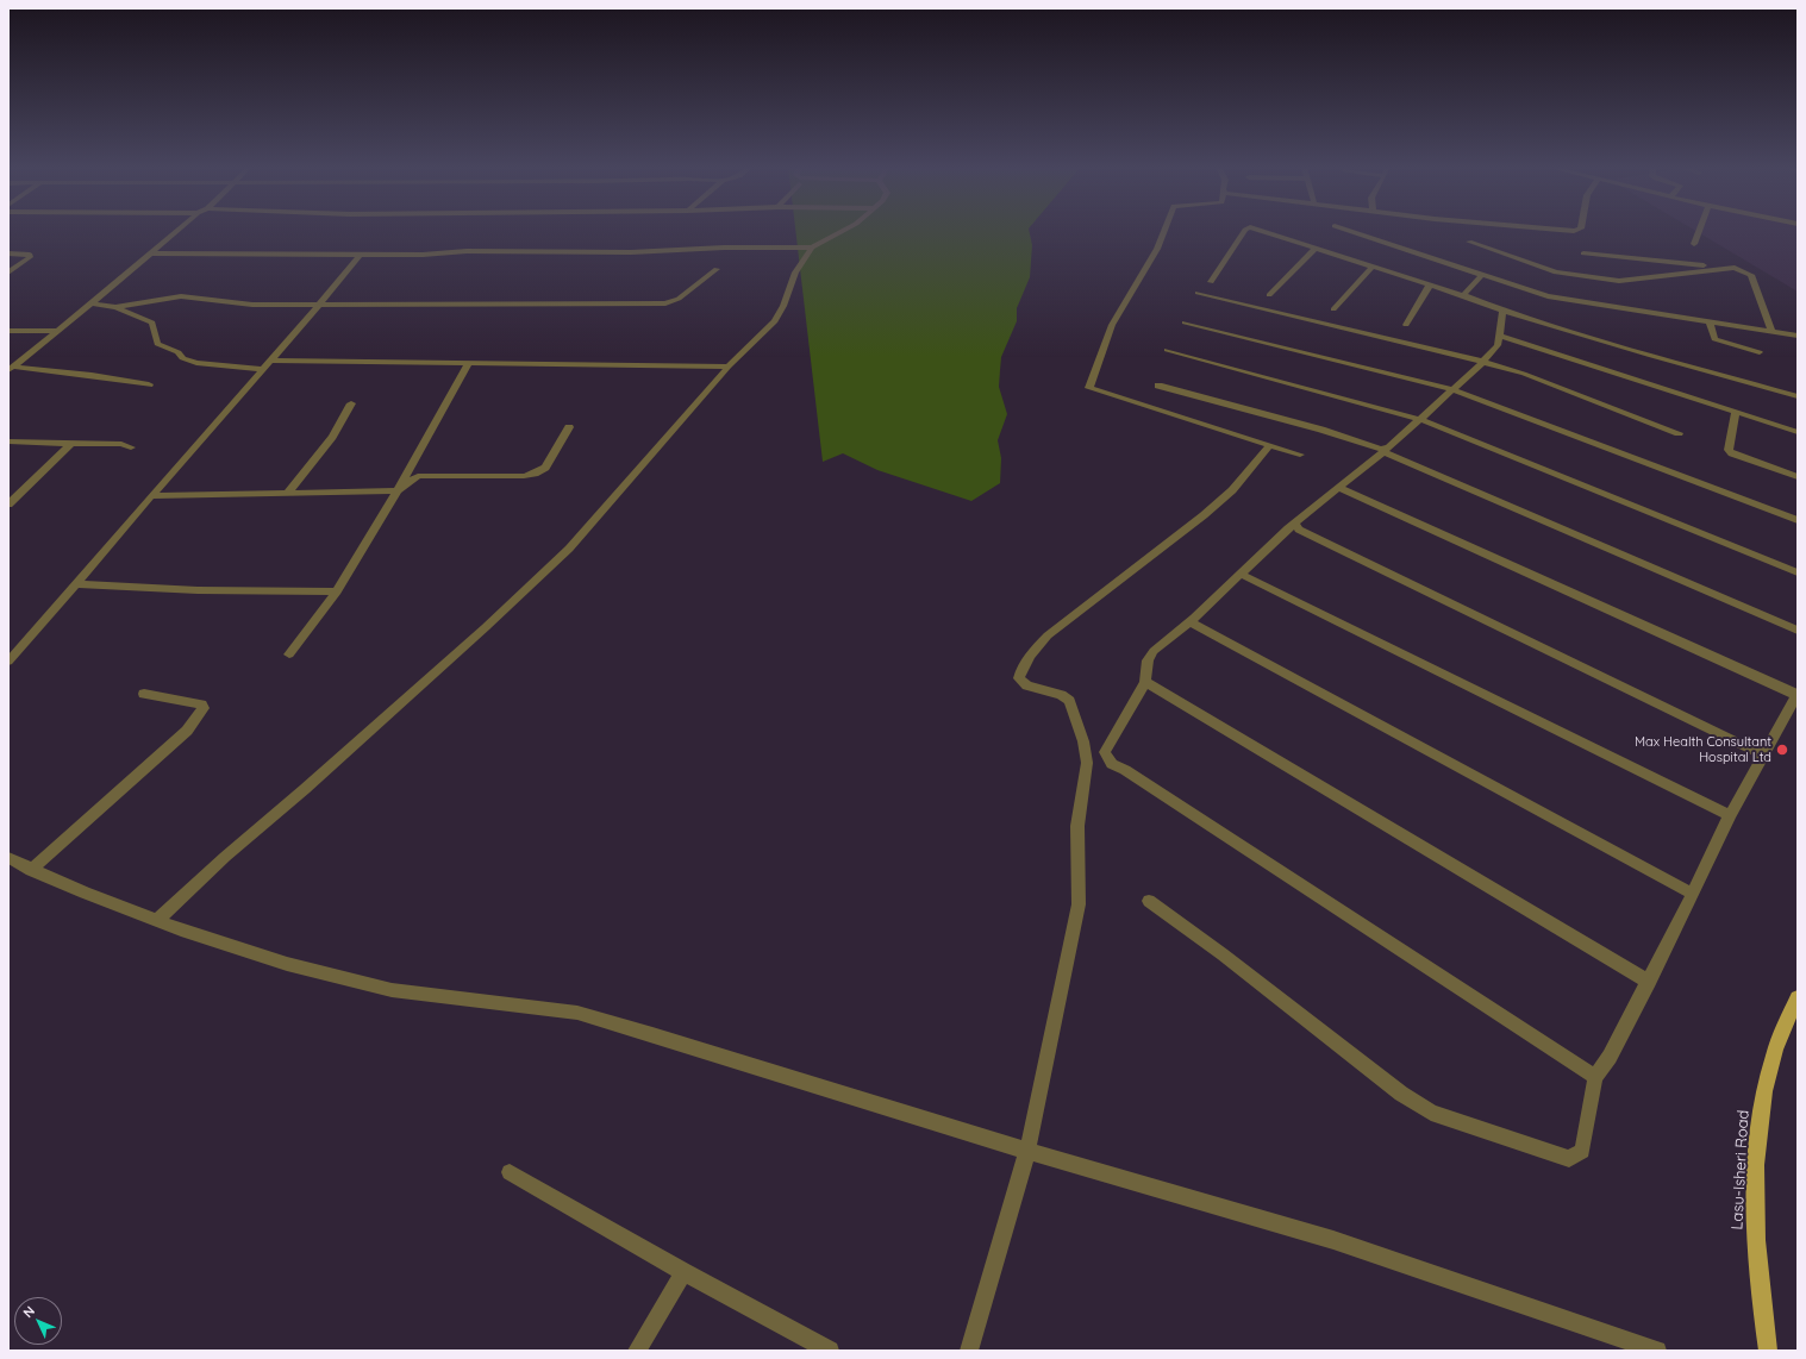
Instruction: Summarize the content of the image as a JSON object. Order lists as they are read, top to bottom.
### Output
{
  "streets": {
    "main road": ["Lasu-Isheri Road"]
  },
  "places": ["Max Health Consultant Hospital Ltd"],
  "north": "top left"
}
